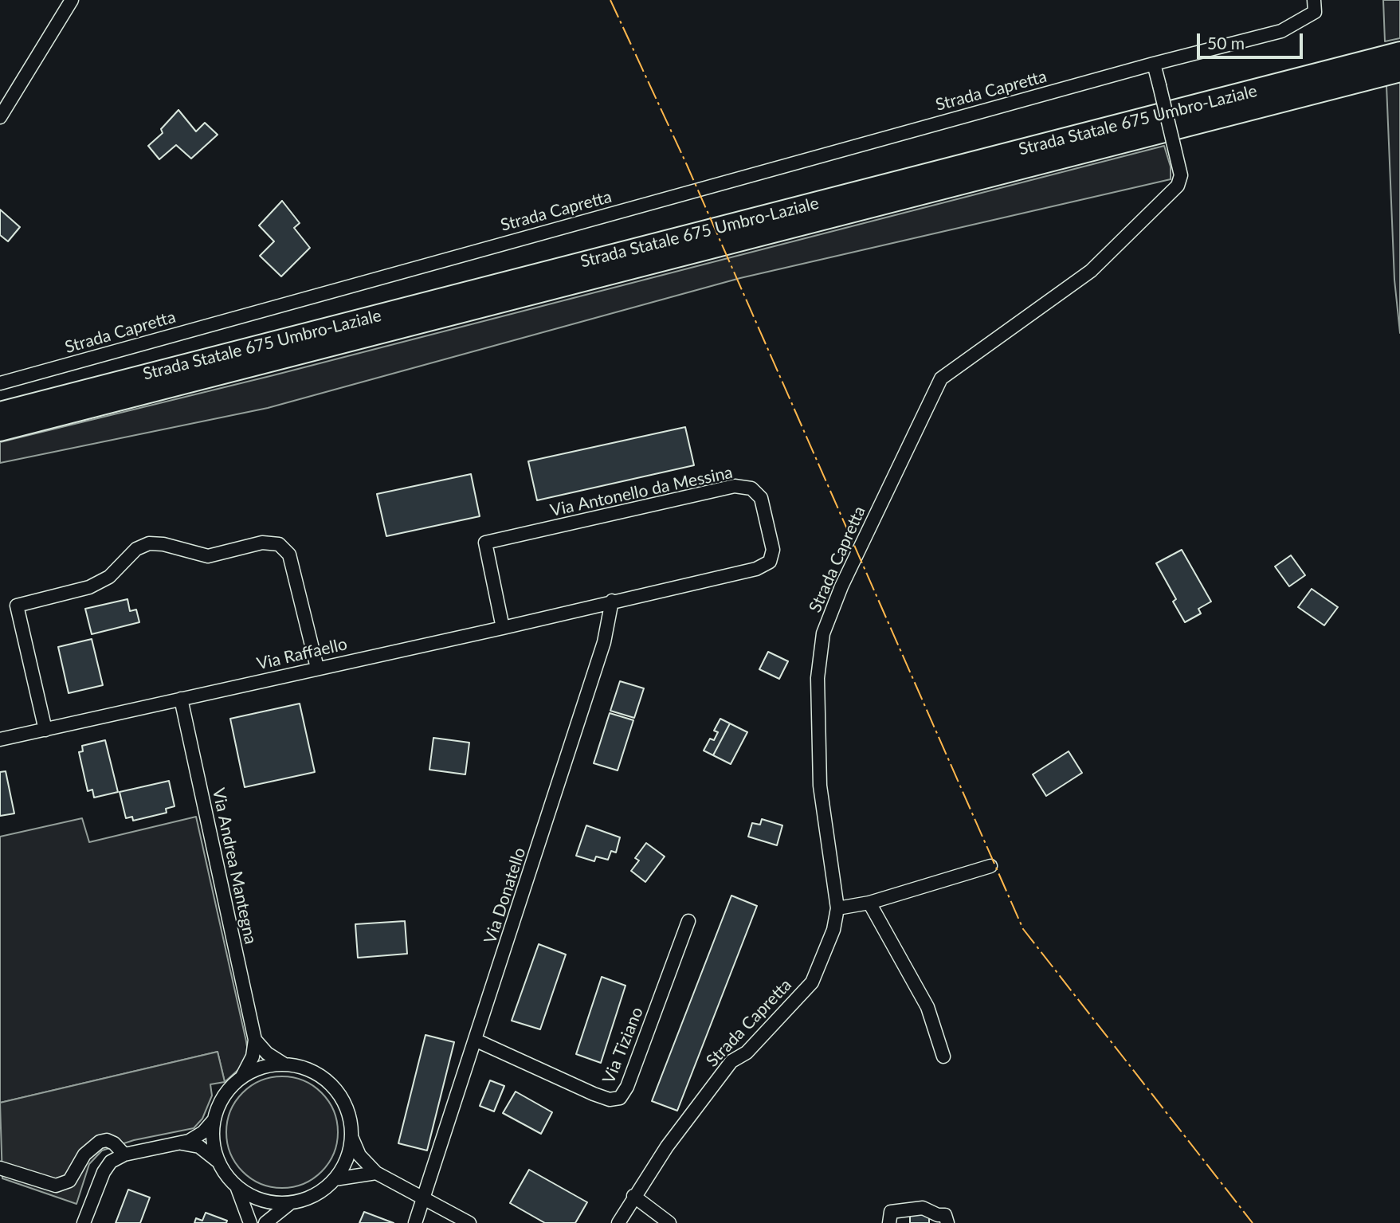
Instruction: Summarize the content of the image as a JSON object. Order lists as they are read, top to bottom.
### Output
{
  "streets": {
    "highway": ["Strada Statale 675 Umbro-Laziale"],
    "street": [
      "Strada Capretta",
      "Via Antonello da Messina",
      "Via Raffaello",
      "Via Andrea Mantegna",
      "Via Donatello",
      "Via Tiziano"
    ]
  },
  "crossings": [
    ["Via Antonello da Messina", "Via Raffaello"],
    ["Via Antonello da Messina", "Via Donatello"],
    ["Via Raffaello", "Via Andrea Mantegna"],
    ["Via Raffaello", "Via Donatello"],
    ["Via Donatello", "Via Tiziano"]
  ],
  "scale_bar": "50 m"
}
